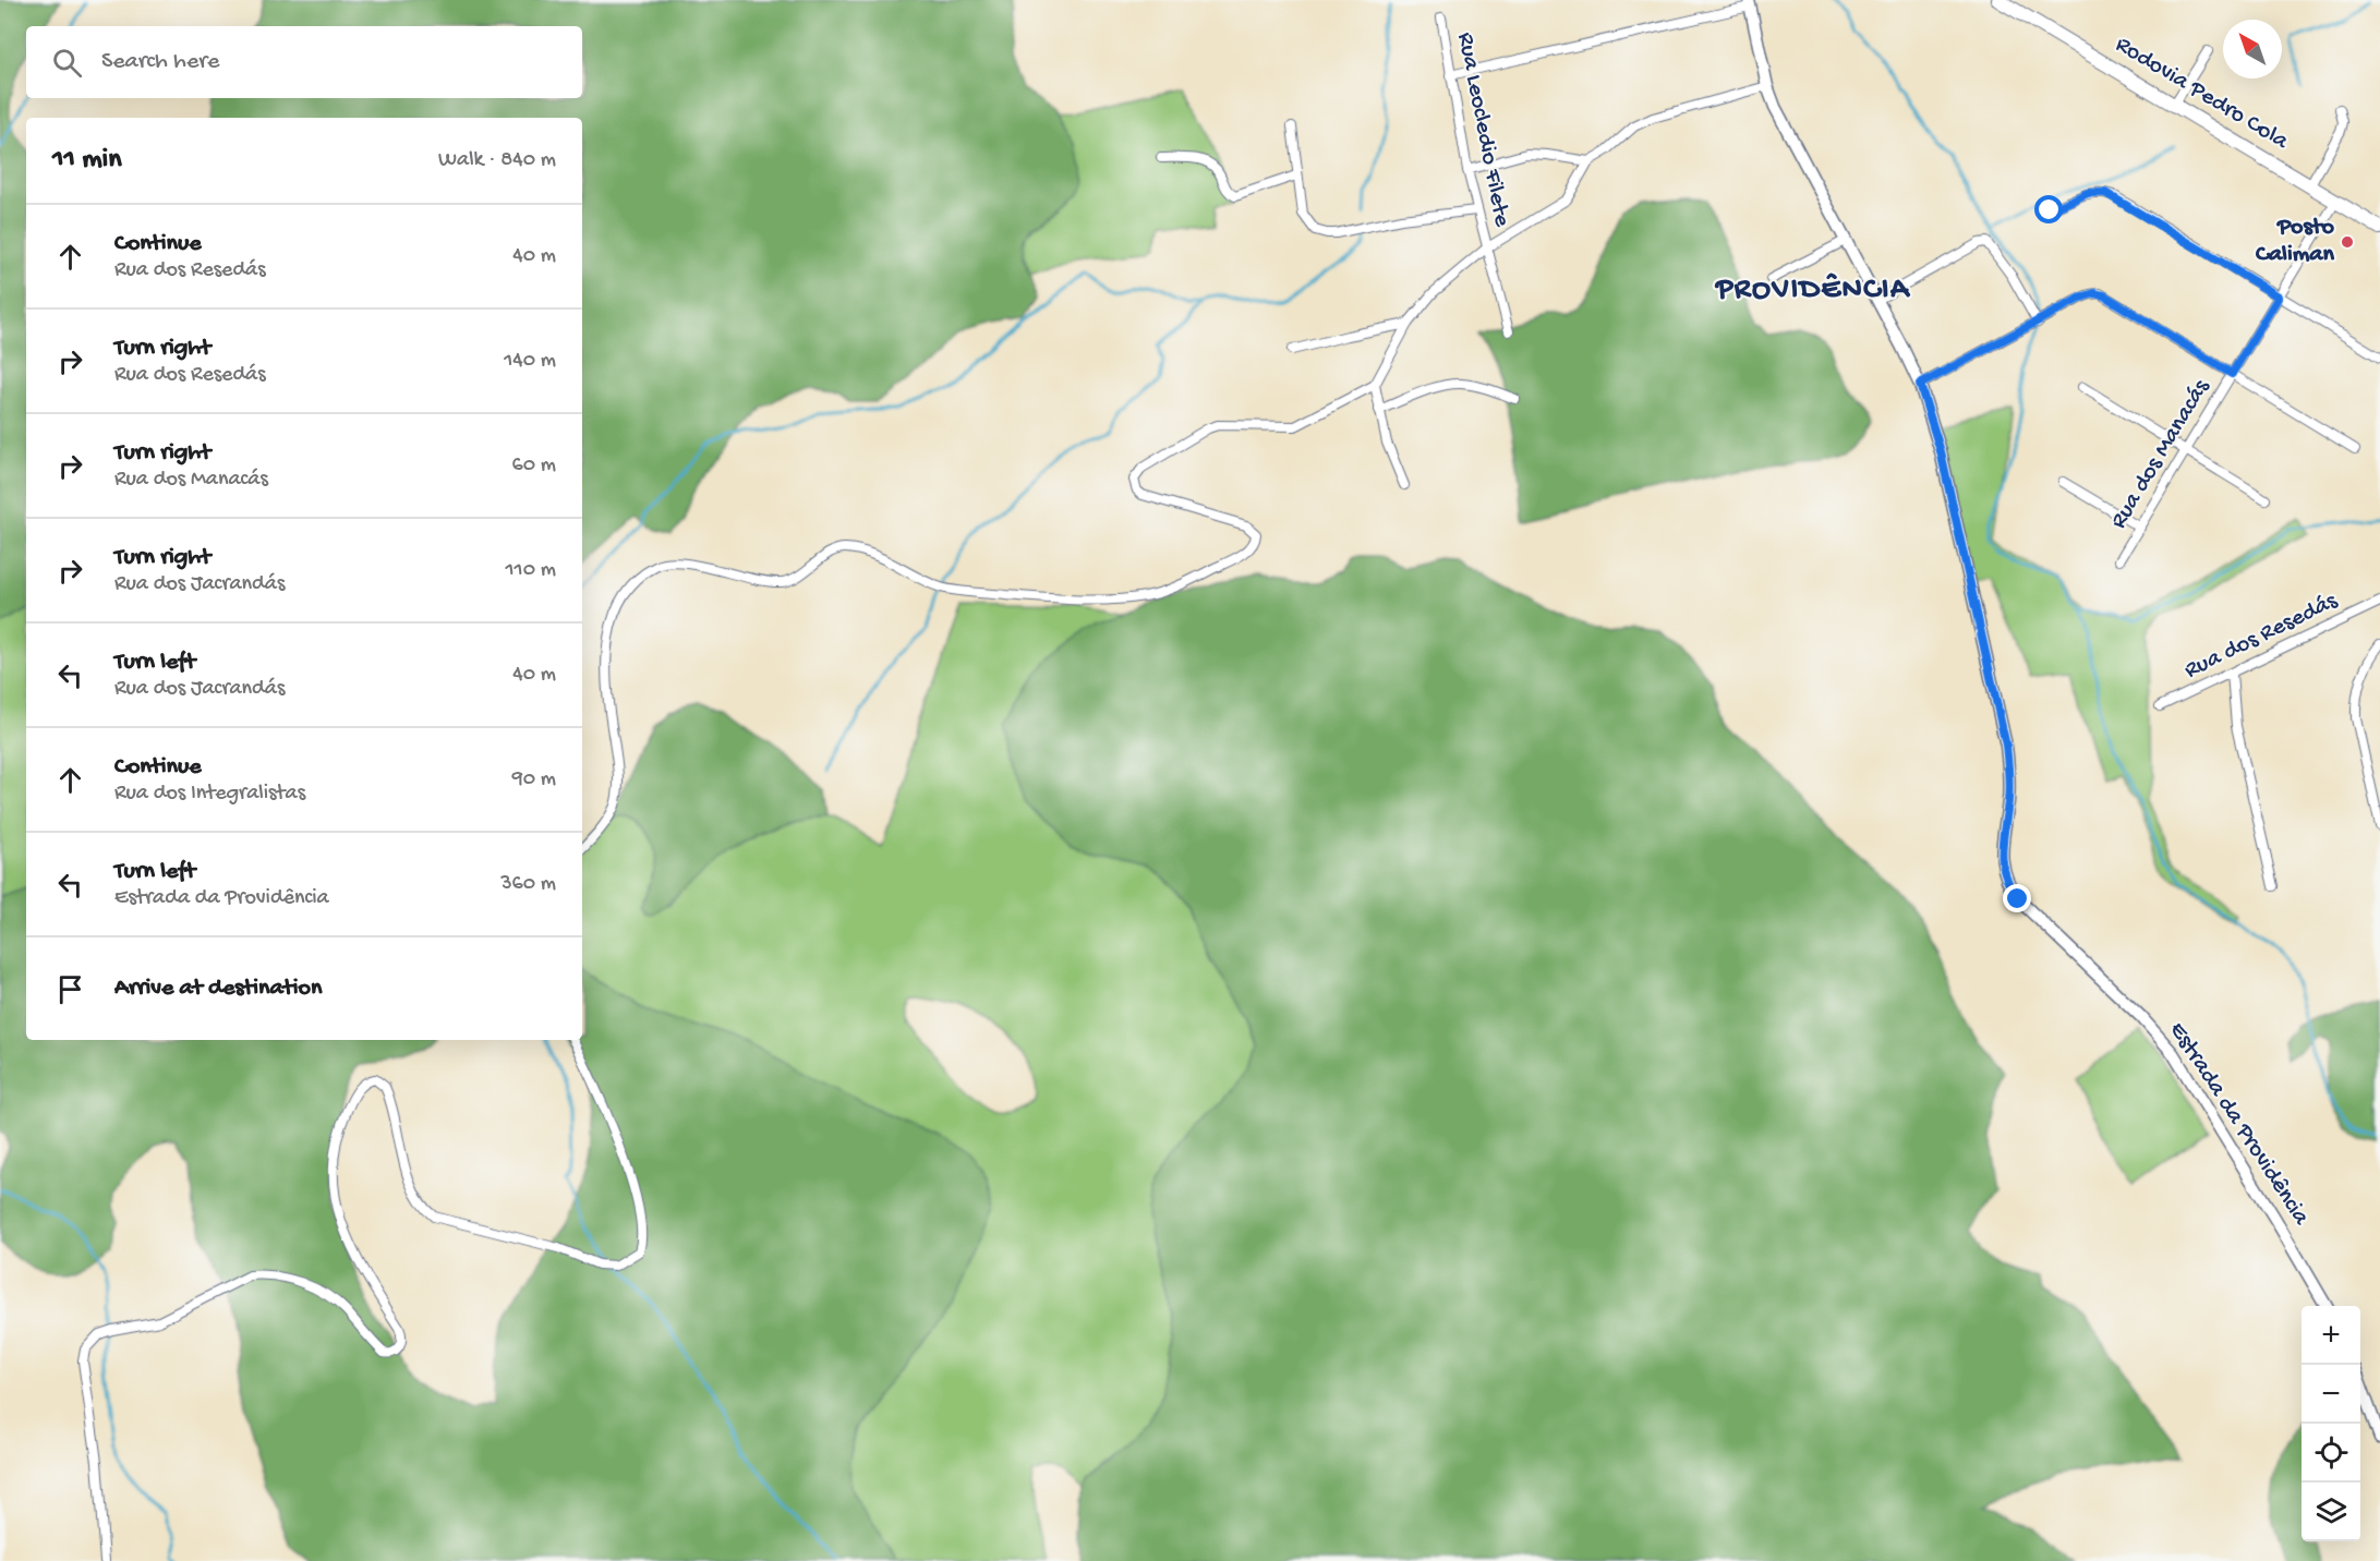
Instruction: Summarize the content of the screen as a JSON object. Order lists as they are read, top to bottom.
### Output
{
  "streets": {
    "main road": ["Rodovia Pedro Cola"],
    "street": [
      "Rua Leocledio Filete",
      "Rua dos Manacás",
      "Rua dos Resedás",
      "Estrada da Providência"
    ]
  },
  "crossings": [
    ["Rodovia Pedro Cola", "Rua dos Manacás"]
  ],
  "districts": ["PROVIDÊNCIA"],
  "places": ["Posto Caliman"],
  "north": "top left",
  "page": {
    "search": "Search here",
    "heading": ["11 min", "Walk · 840 m"],
    "list": [
      ["Continue", "Rua dos Resedás", "40 m"],
      ["Turn right", "Rua dos Resedás", "140 m"],
      ["Turn right", "Rua dos Manacás", "60 m"],
      ["Turn right", "Rua dos Jacrandás", "110 m"],
      ["Turn left", "Rua dos Jacrandás", "40 m"],
      ["Continue", "Rua dos Integralistas", "90 m"],
      ["Turn left", "Estrada da Providência", "360 m"],
      "Arrive at destination"
    ],
    "map_buttons": ["+", "−"]
  }
}
